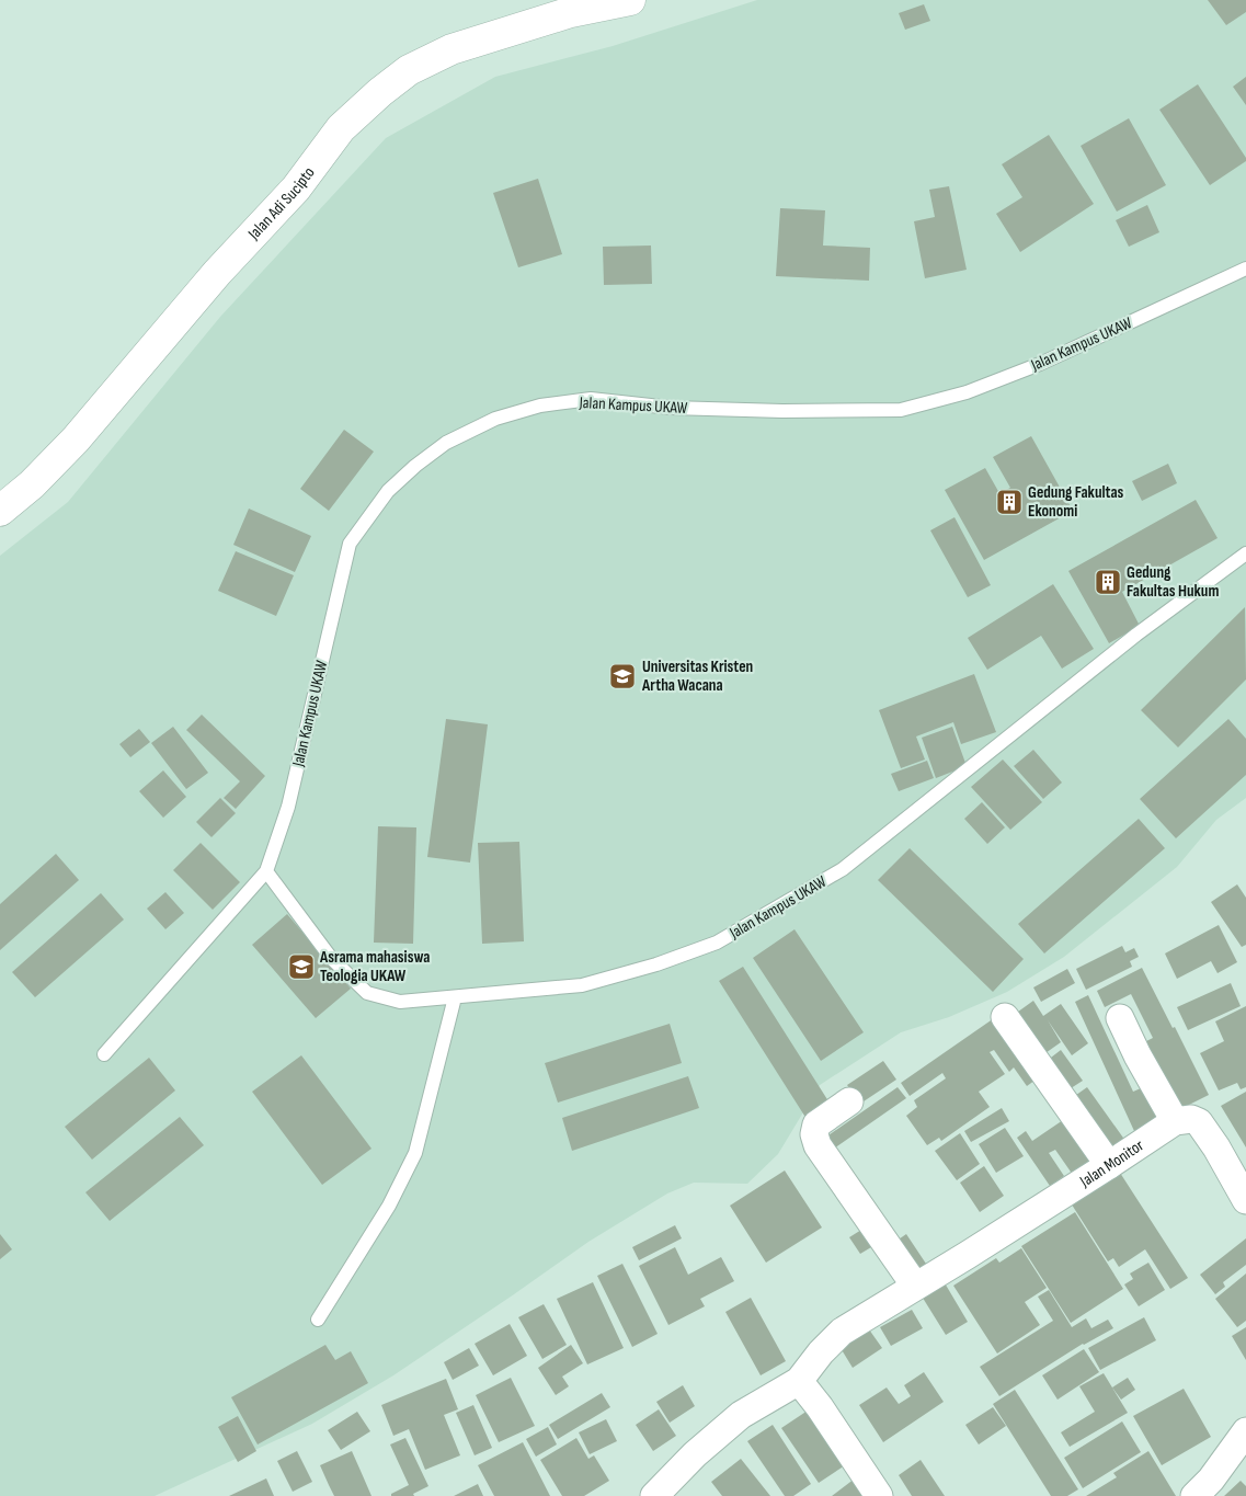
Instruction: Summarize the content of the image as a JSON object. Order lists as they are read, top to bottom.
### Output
{
  "streets": {
    "main road": ["Jalan Adi Sucipto"],
    "street": ["Jalan Monitor"],
    "lane": ["Jalan Kampus UKAW"]
  },
  "places": {
    "building": ["Gedung Fakultas Ekonomi", "Gedung Fakultas Hukum"],
    "school or university": ["Universitas Kristen Artha Wacana", "Asrama mahasiswa Teologia UKAW"]
  }
}
